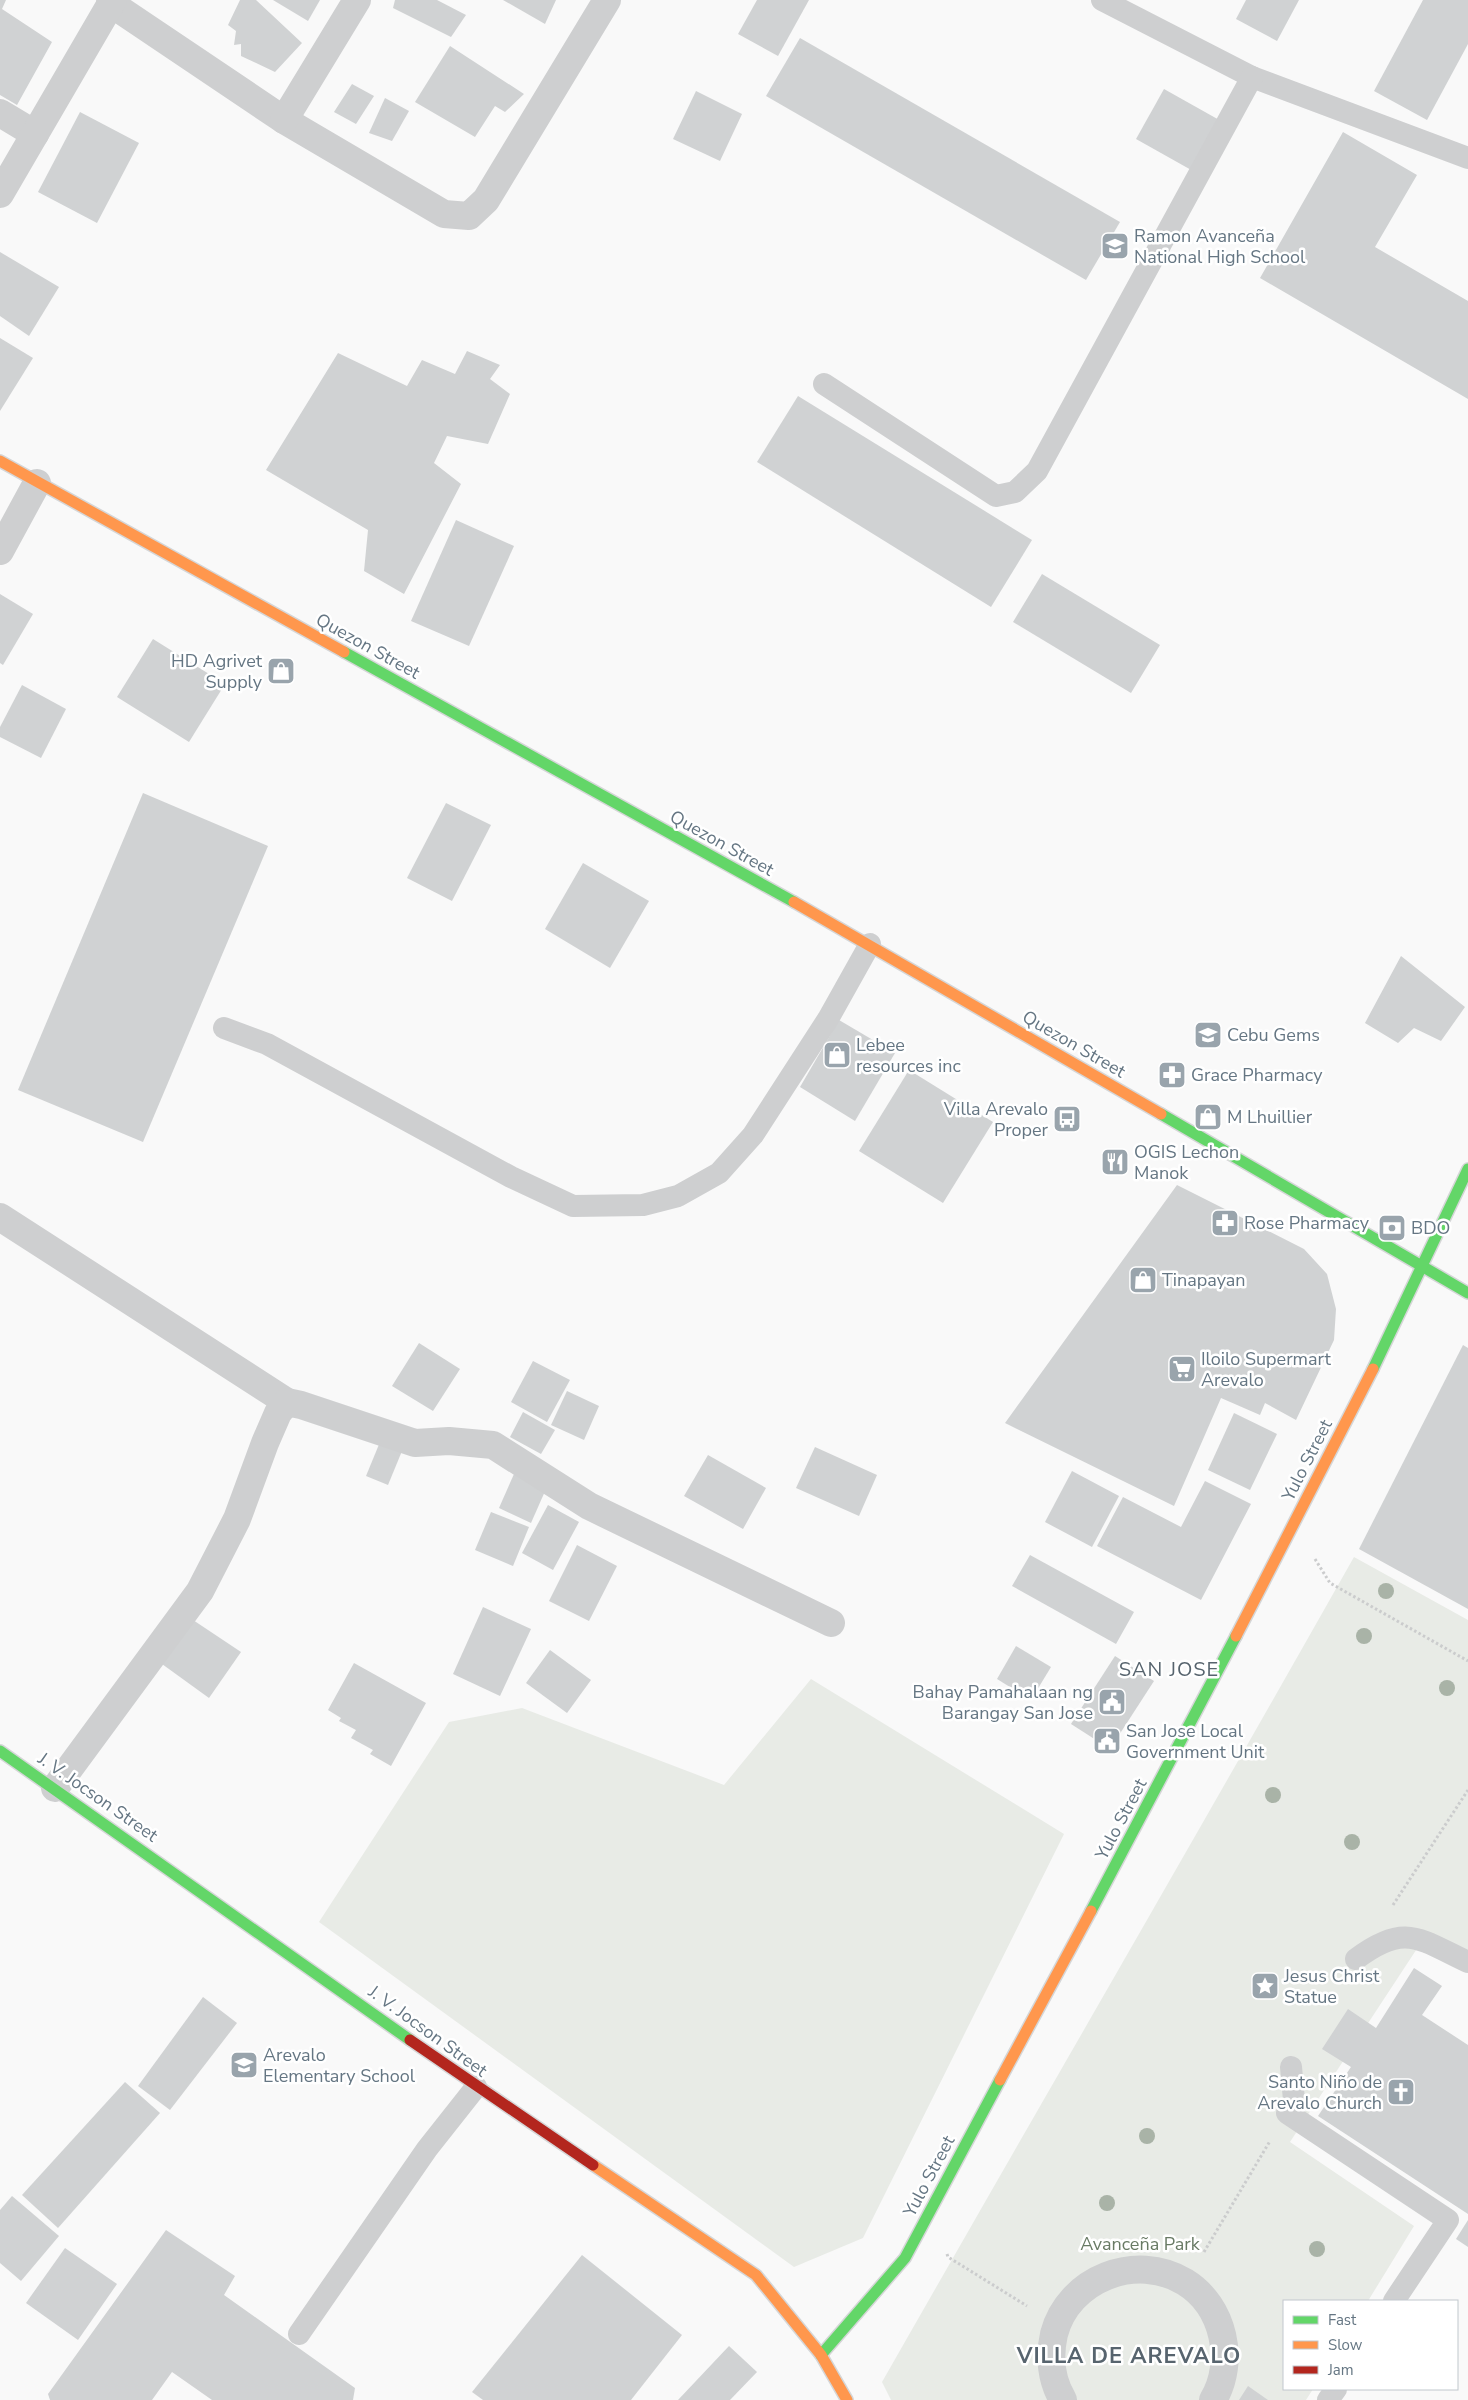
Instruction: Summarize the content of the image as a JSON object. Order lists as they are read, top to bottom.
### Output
{
  "streets": {
    "main road": ["Quezon Street", "Yulo Street", "J. V. Jocson Street"]
  },
  "crossings": [
    ["Quezon Street", "Yulo Street"],
    ["Yulo Street", "J. V. Jocson Street"]
  ],
  "districts": ["SAN JOSE", "VILLA DE AREVALO"],
  "parks": ["Avanceña Park"],
  "places": {
    "school or university": ["Ramon Avanceña National High School", "Cebu Gems", "Arevalo Elementary School"],
    "shop": [
      "HD Agrivet Supply",
      "Lebee resources inc",
      "M Lhuillier",
      "Tinapayan"
    ],
    "pharmacy": ["Grace Pharmacy", "Rose Pharmacy"],
    "bus stop": ["Villa Arevalo Proper"],
    "restaurant": ["OGIS Lechon Manok"],
    "bank": ["BDO"],
    "supermarket": ["Iloilo Supermart Arevalo"],
    "public building": ["Bahay Pamahalaan ng Barangay San Jose", "San Jose Local Government Unit"],
    "place": ["Jesus Christ Statue"],
    "church": ["Santo Niño de Arevalo Church"]
  },
  "legend": ["Fast", "Slow", "Jam"]
}
